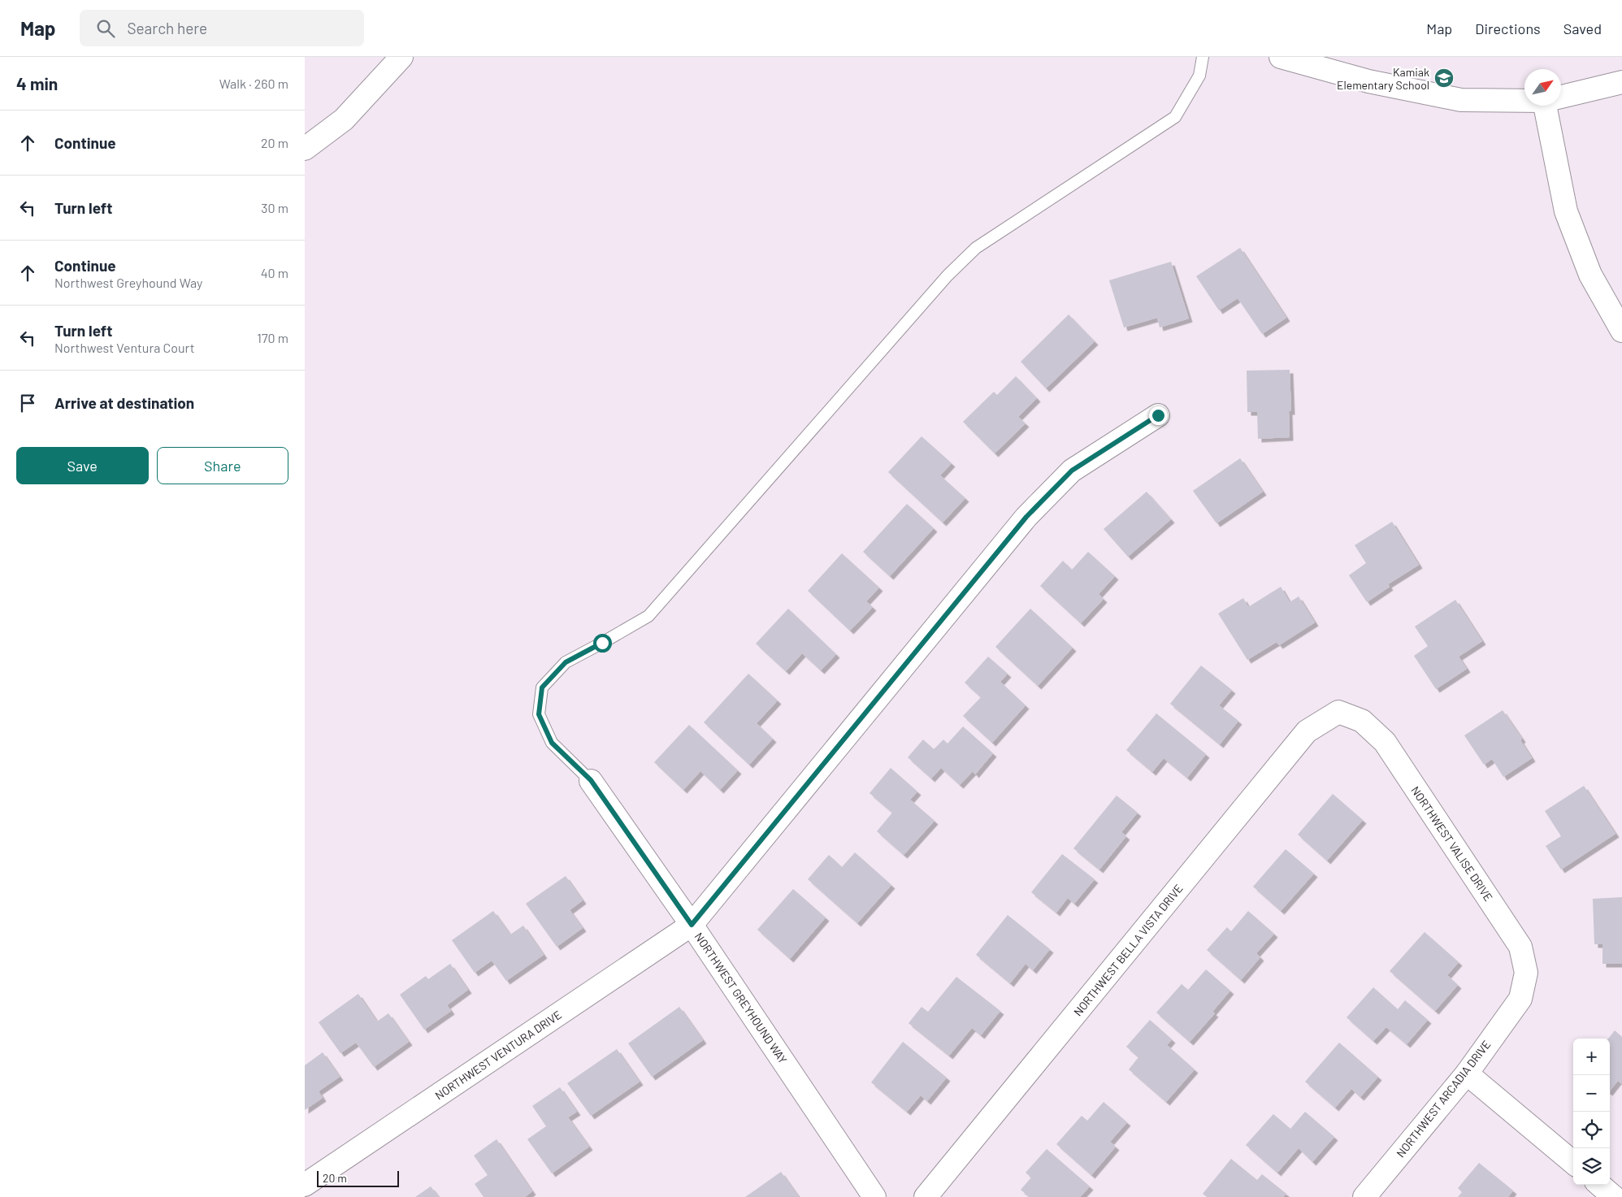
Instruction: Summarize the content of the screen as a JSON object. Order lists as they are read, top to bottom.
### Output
{
  "streets": {
    "street": [
      "NORTHWEST VALISE DRIVE",
      "NORTHWEST BELLA VISTA DRIVE",
      "NORTHWEST GREYHOUND WAY",
      "NORTHWEST VENTURA DRIVE",
      "NORTHWEST ARCADIA DRIVE"
    ]
  },
  "crossings": [
    ["NORTHWEST VALISE DRIVE", "NORTHWEST BELLA VISTA DRIVE"],
    ["NORTHWEST VALISE DRIVE", "NORTHWEST ARCADIA DRIVE"],
    ["NORTHWEST GREYHOUND WAY", "NORTHWEST VENTURA DRIVE"]
  ],
  "places": {
    "school or university": ["Kamiak Elementary School"]
  },
  "scale_bar": "20 m",
  "north": "top right",
  "page": {
    "header": "Map",
    "search": "Search here",
    "nav": ["Map", "Directions", "Saved"],
    "heading": ["4 min", "Walk · 260 m"],
    "list": [
      ["Continue", "20 m"],
      ["Turn left", "30 m"],
      ["Continue", "Northwest Greyhound Way", "40 m"],
      ["Turn left", "Northwest Ventura Court", "170 m"],
      "Arrive at destination"
    ],
    "buttons": ["Save", "Share"],
    "map_buttons": ["+", "−"],
    "scale": "20 m"
  }
}
